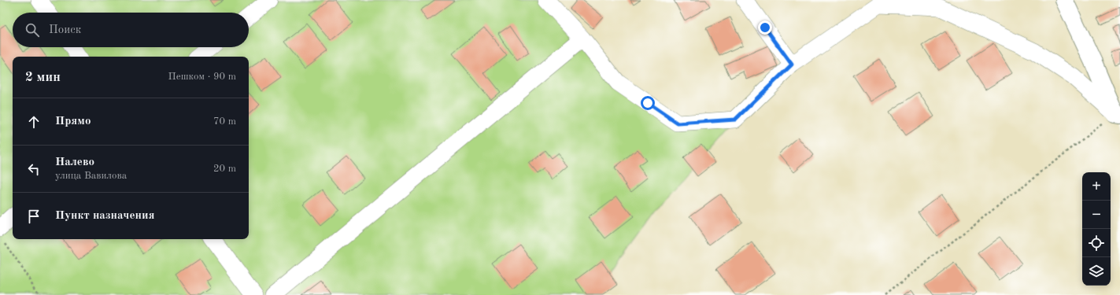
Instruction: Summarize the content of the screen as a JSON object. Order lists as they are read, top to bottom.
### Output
{
  "page": {
    "search": "Поиск",
    "heading": ["2 мин", "Пешком · 90 m"],
    "list": [
      ["Прямо", "70 m"],
      ["Налево", "улица Вавилова", "20 m"],
      "Пункт назначения"
    ],
    "map_buttons": ["+", "−"]
  }
}
